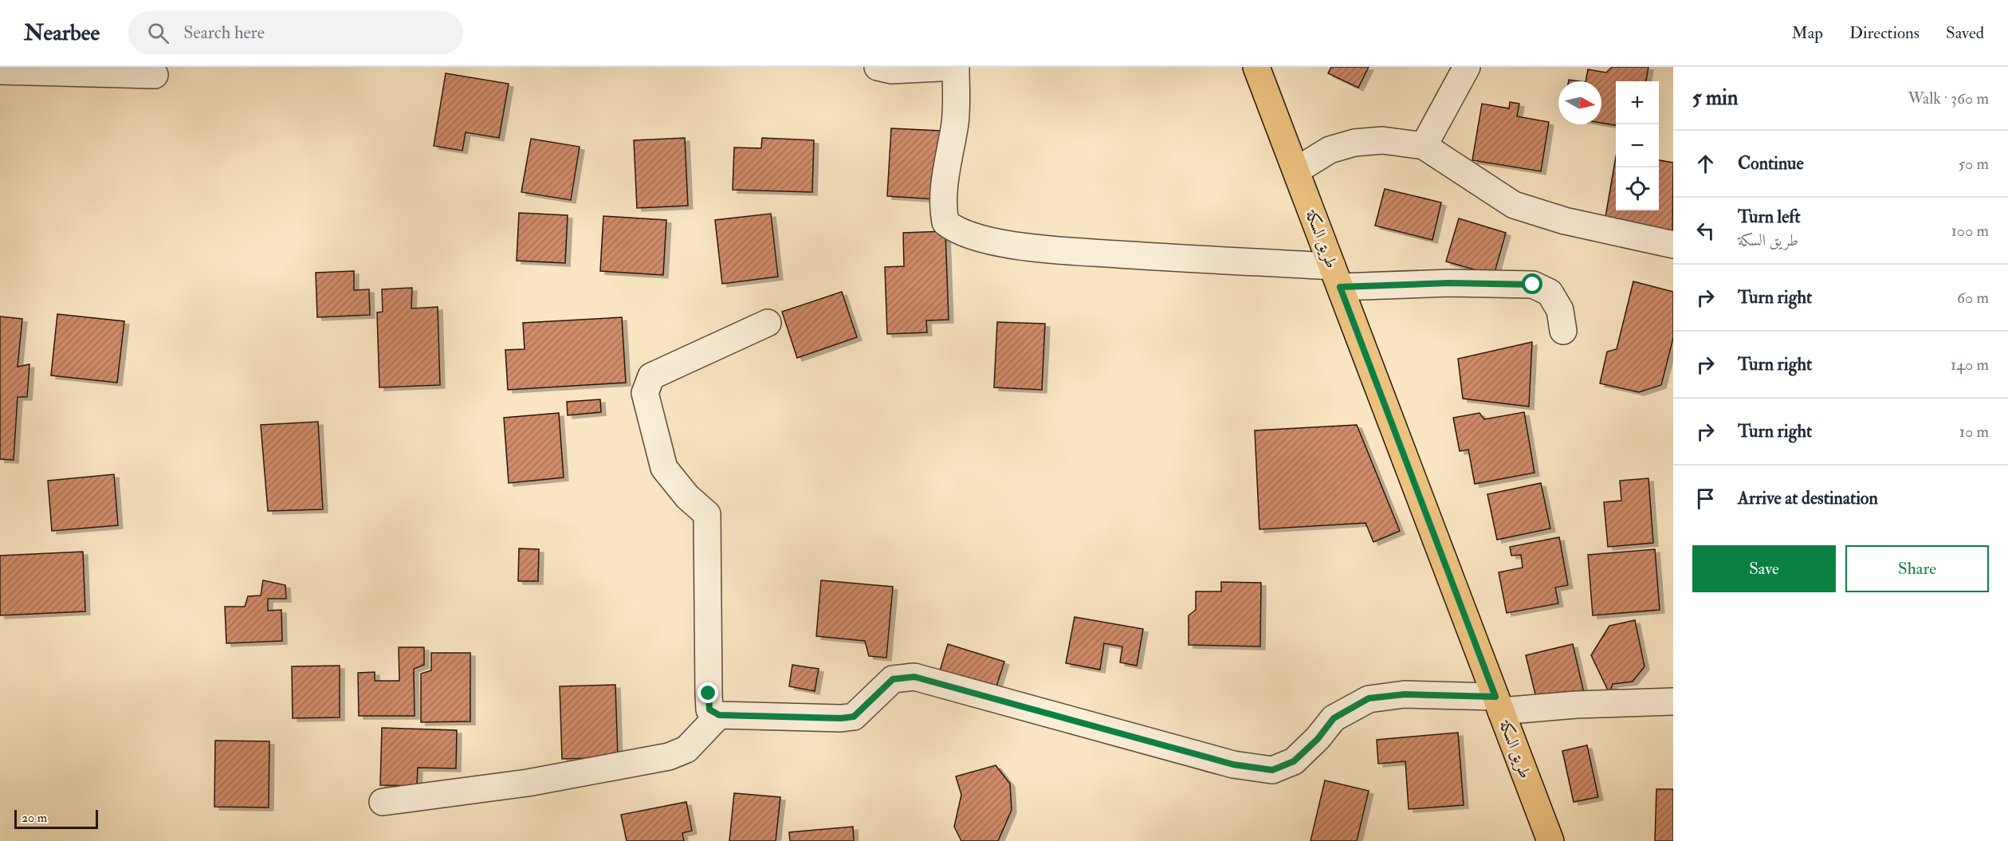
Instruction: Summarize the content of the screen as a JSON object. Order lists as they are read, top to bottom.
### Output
{
  "streets": {
    "main road": ["طريق السكة"]
  },
  "scale_bar": "20 m",
  "north": "right",
  "page": {
    "header": "Nearbee",
    "search": "Search here",
    "nav": ["Map", "Directions", "Saved"],
    "heading": ["5 min", "Walk · 360 m"],
    "map_buttons": ["+", "−"],
    "list": [
      ["Continue", "50 m"],
      ["Turn left", "طريق السكة", "100 m"],
      ["Turn right", "60 m"],
      ["Turn right", "140 m"],
      ["Turn right", "10 m"],
      "Arrive at destination"
    ],
    "buttons": ["Save", "Share"],
    "scale": "20 m"
  }
}
